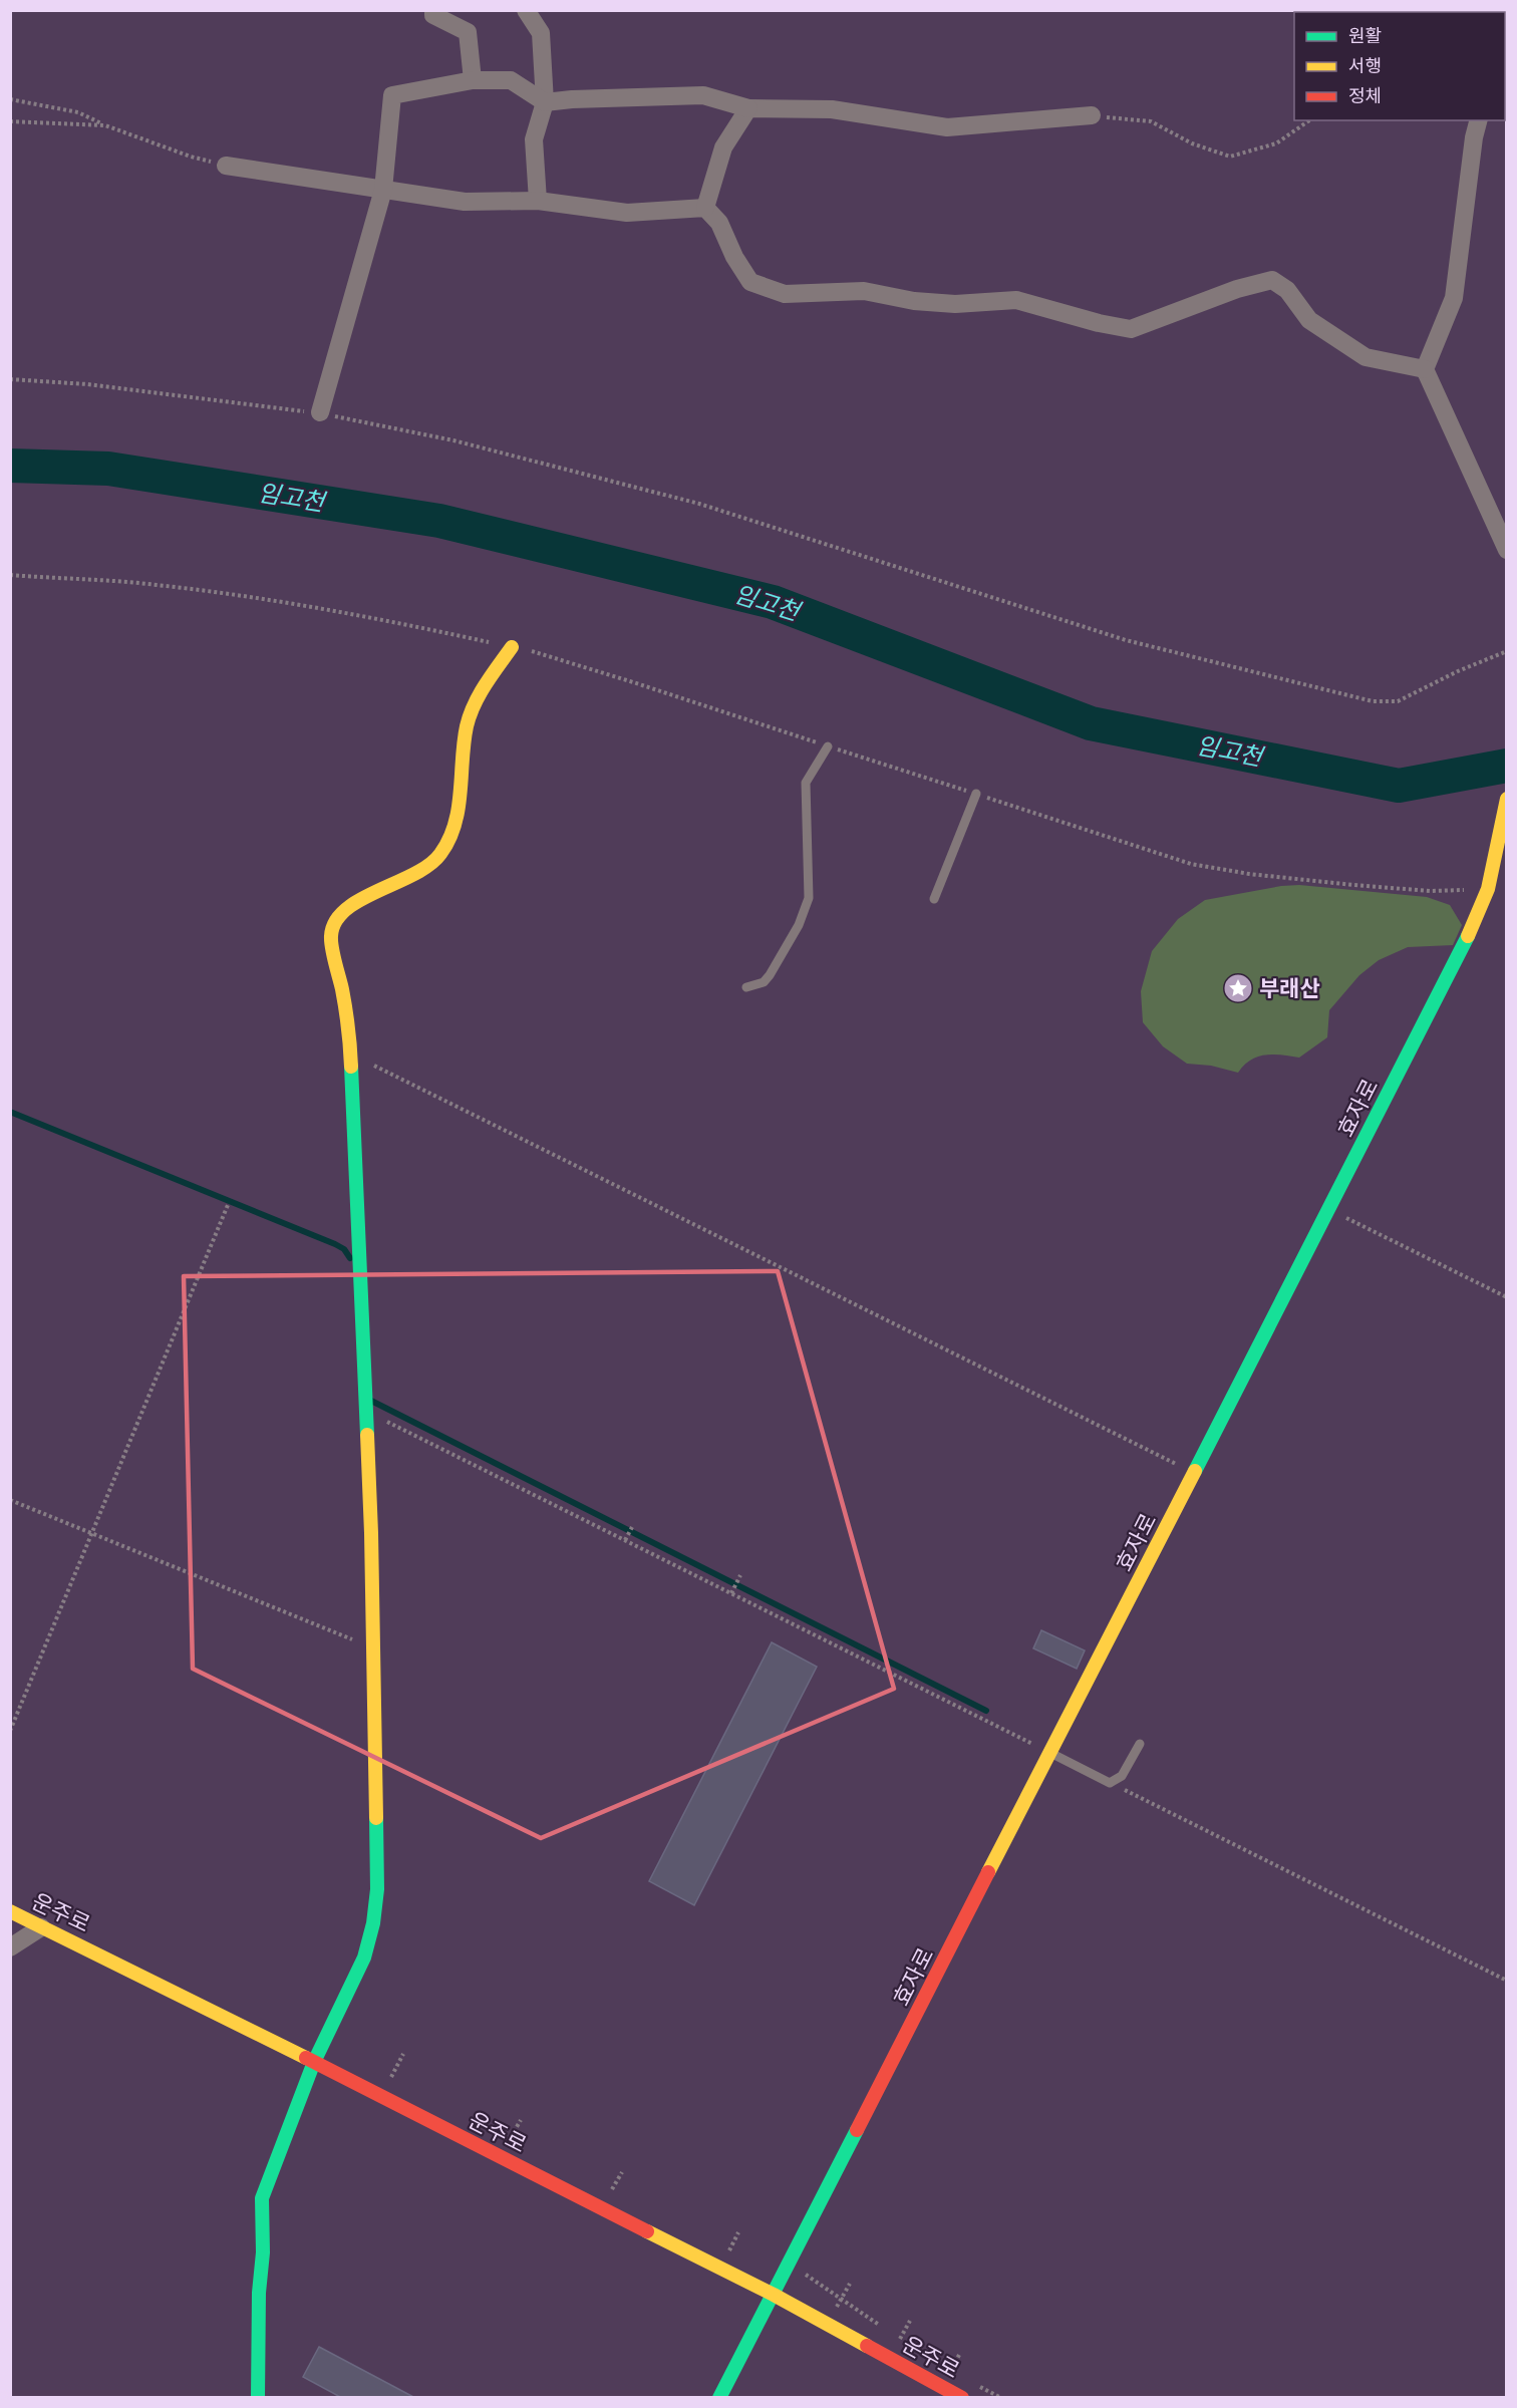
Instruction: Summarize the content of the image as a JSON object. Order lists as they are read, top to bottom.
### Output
{
  "streets": {
    "street": ["효자로", "운주로"]
  },
  "crossings": [
    ["효자로", "운주로"]
  ],
  "water": ["임고천"],
  "places": {
    "place": ["부래산"]
  },
  "legend": ["원활", "서행", "정체"]
}
